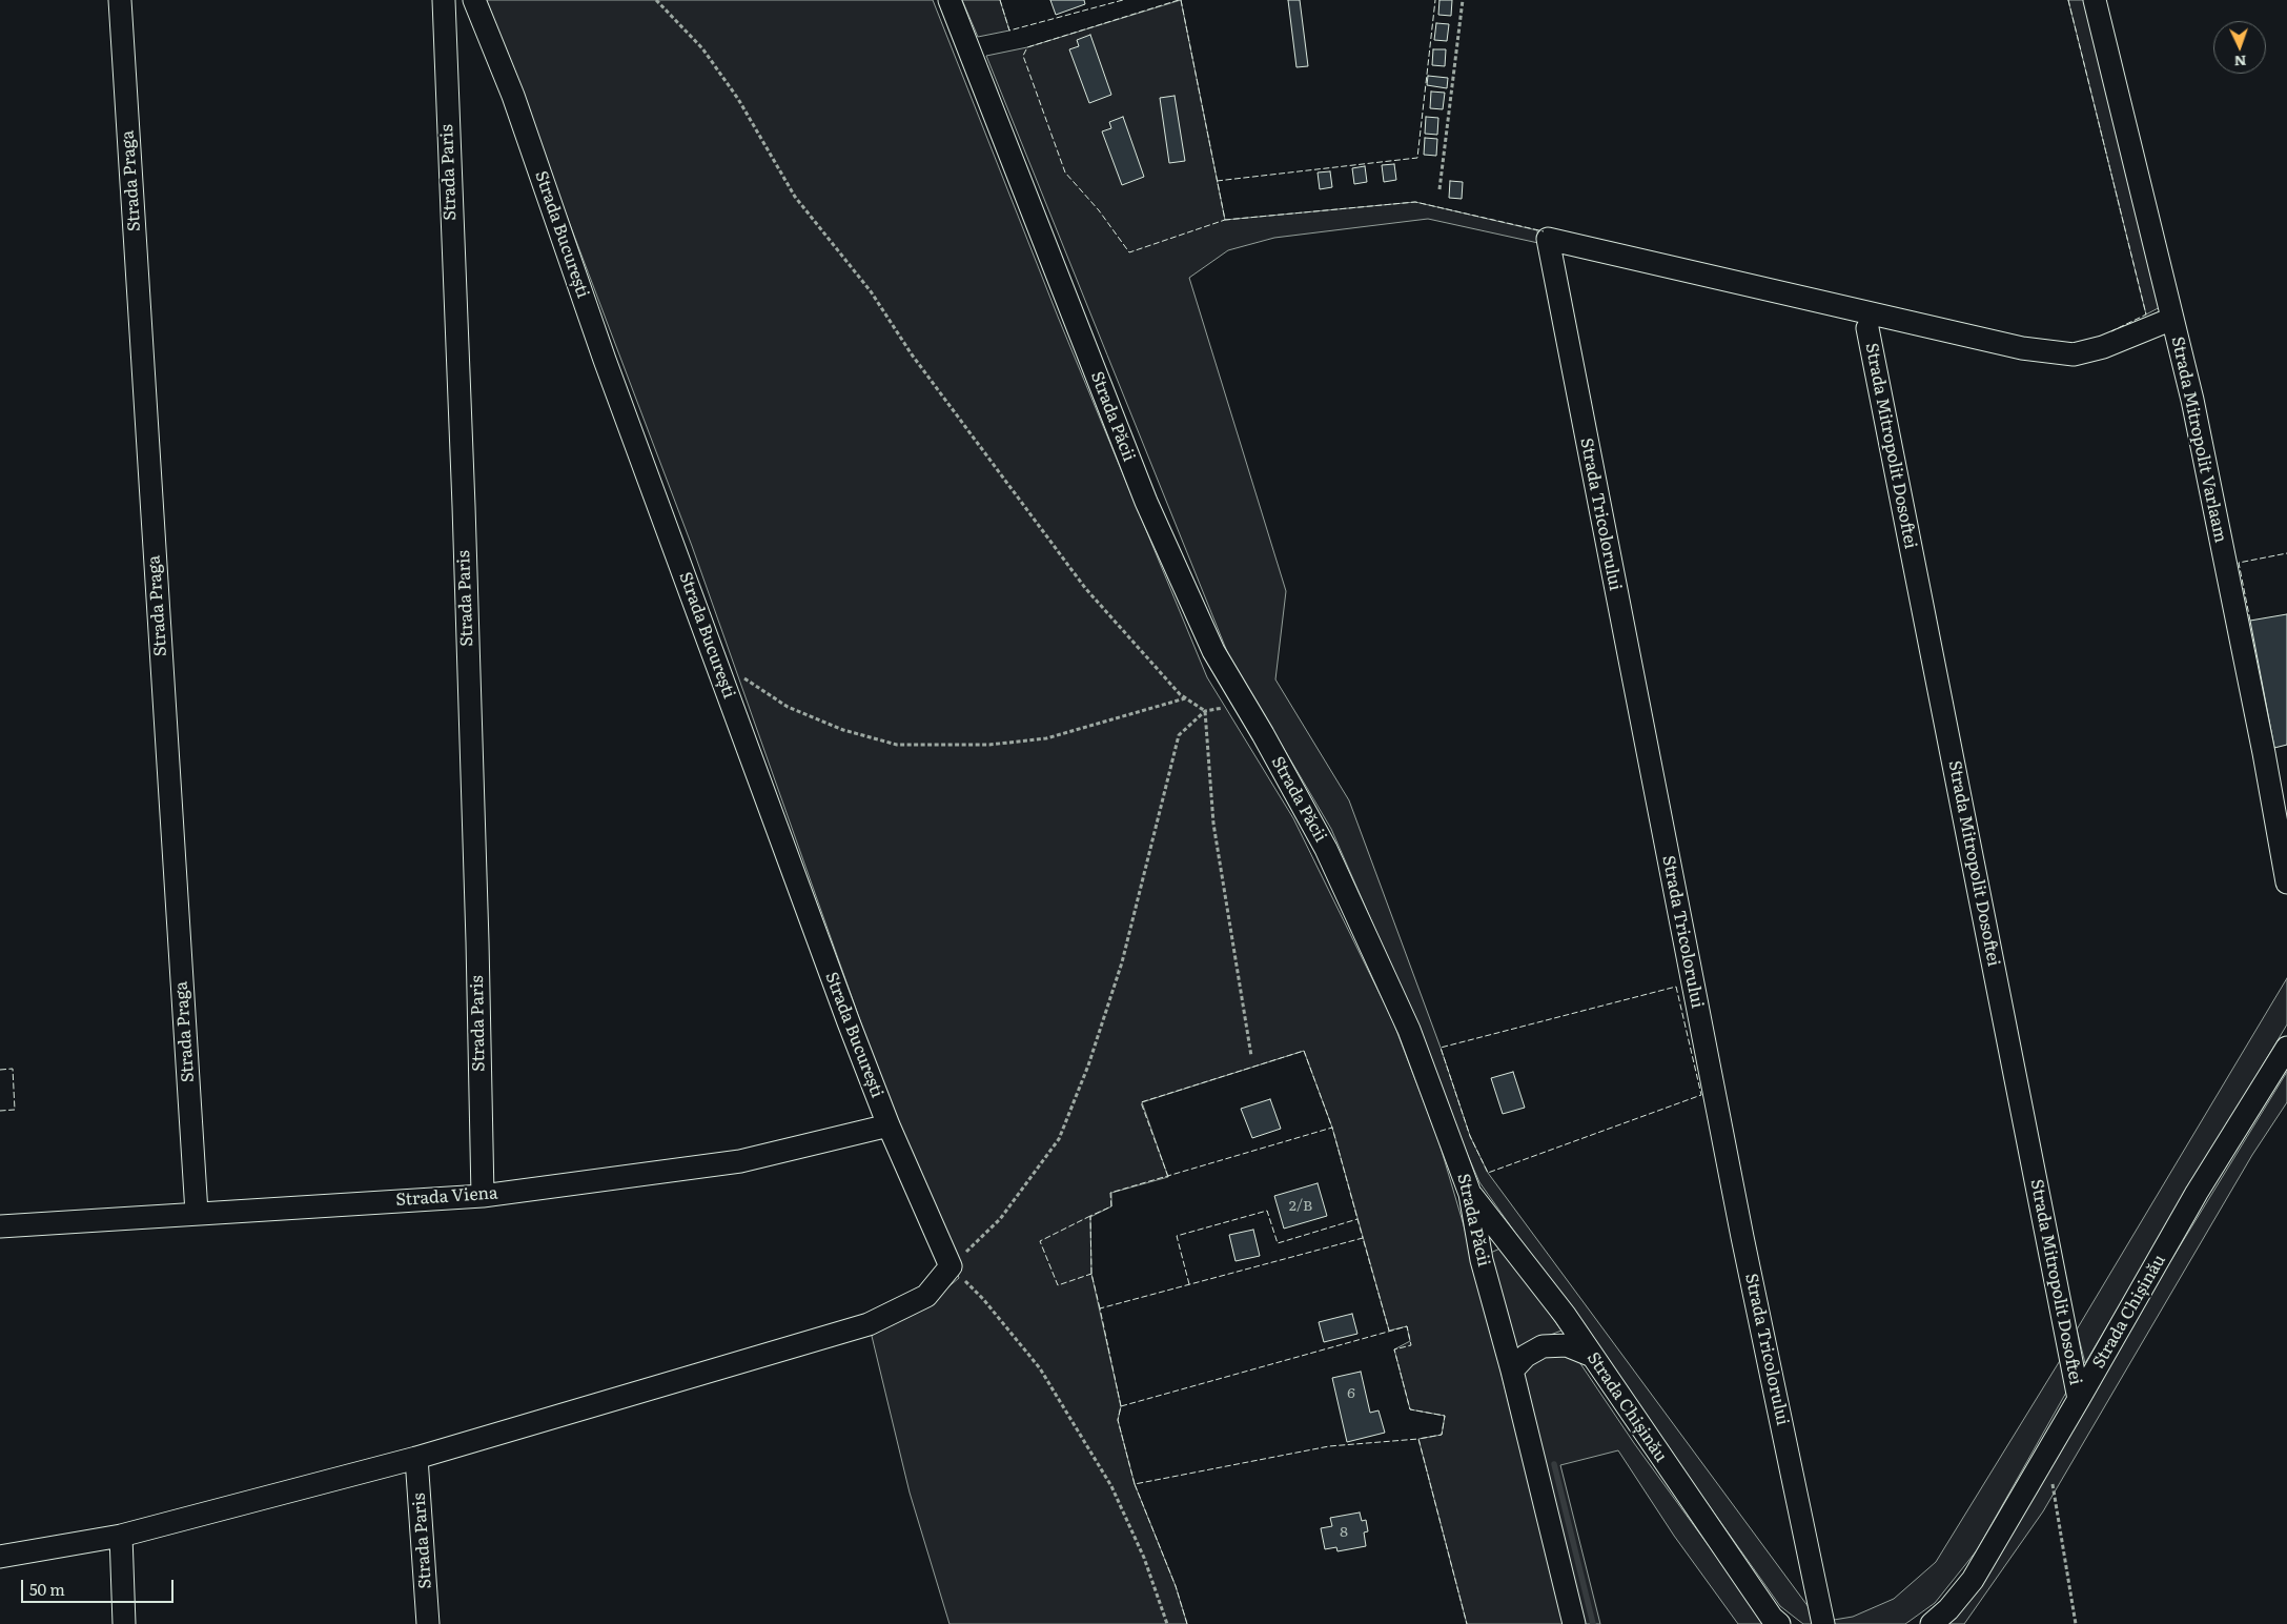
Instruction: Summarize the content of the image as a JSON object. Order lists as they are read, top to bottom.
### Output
{
  "streets": {
    "street": [
      "Strada Paris",
      "Strada Praga",
      "Strada București",
      "Strada Păcii",
      "Strada Mitropolit Varlaam",
      "Strada Mitropolit Dosoftei",
      "Strada Tricolorului",
      "Strada Viena",
      "Strada Chișinău"
    ]
  },
  "crossings": [
    ["Strada Paris", "Strada Viena"],
    ["Strada Praga", "Strada Viena"],
    ["Strada București", "Strada Viena"],
    ["Strada Păcii", "Strada Chișinău"],
    ["Strada Mitropolit Varlaam", "Strada Tricolorului"],
    ["Strada Mitropolit Dosoftei", "Strada Chișinău"]
  ],
  "house_numbers": ["2/B", "6", "8"],
  "scale_bar": "50 m",
  "north": "bottom"
}
